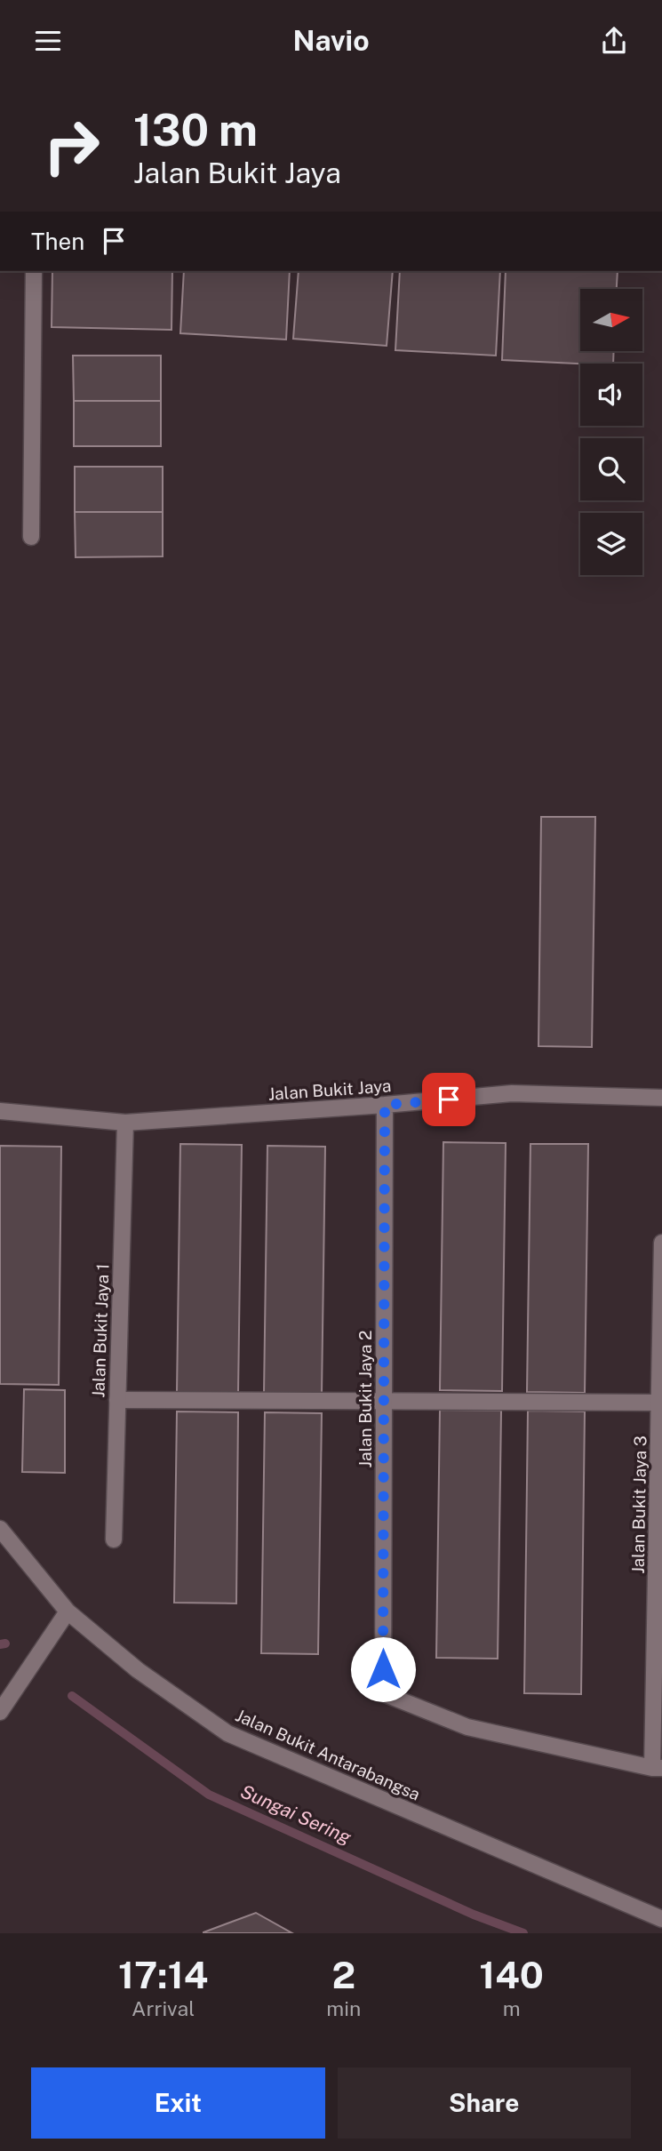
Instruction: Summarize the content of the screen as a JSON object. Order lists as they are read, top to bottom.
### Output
{
  "streets": {
    "street": [
      "Jalan Bukit Jaya",
      "Jalan Bukit Jaya 1",
      "Jalan Bukit Jaya 2",
      "Jalan Bukit Jaya 3",
      "Jalan Bukit Antarabangsa"
    ]
  },
  "crossings": [
    ["Jalan Bukit Jaya", "Jalan Bukit Jaya 1"],
    ["Jalan Bukit Jaya", "Jalan Bukit Jaya 2"],
    ["Jalan Bukit Jaya 2", "Jalan Bukit Jaya 3"]
  ],
  "water": ["Sungai Sering"],
  "north": "right",
  "page": {
    "header": "Navio",
    "turn": ["130 m", "Jalan Bukit Jaya"],
    "then": "Then",
    "eta": [
      "17:14",
      "Arrival",
      "2",
      "min",
      "140",
      "m"
    ],
    "buttons": ["Exit", "Share"]
  }
}
